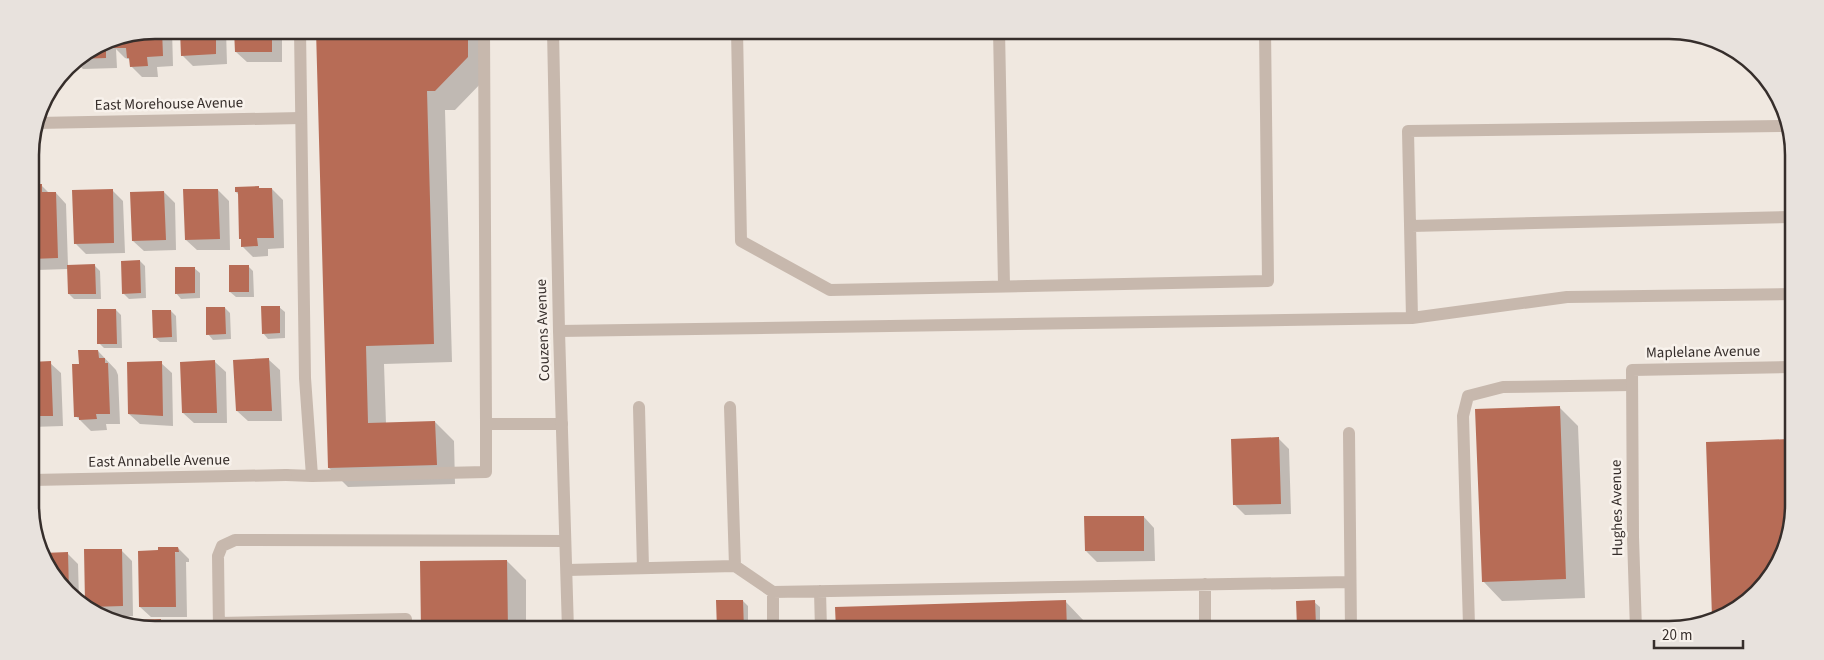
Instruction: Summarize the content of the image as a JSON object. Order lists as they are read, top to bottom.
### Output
{
  "streets": {
    "street": [
      "East Morehouse Avenue",
      "Couzens Avenue",
      "Maplelane Avenue",
      "East Annabelle Avenue",
      "Hughes Avenue"
    ]
  },
  "crossings": [
    ["Maplelane Avenue", "Hughes Avenue"]
  ],
  "scale_bar": "20 m"
}
